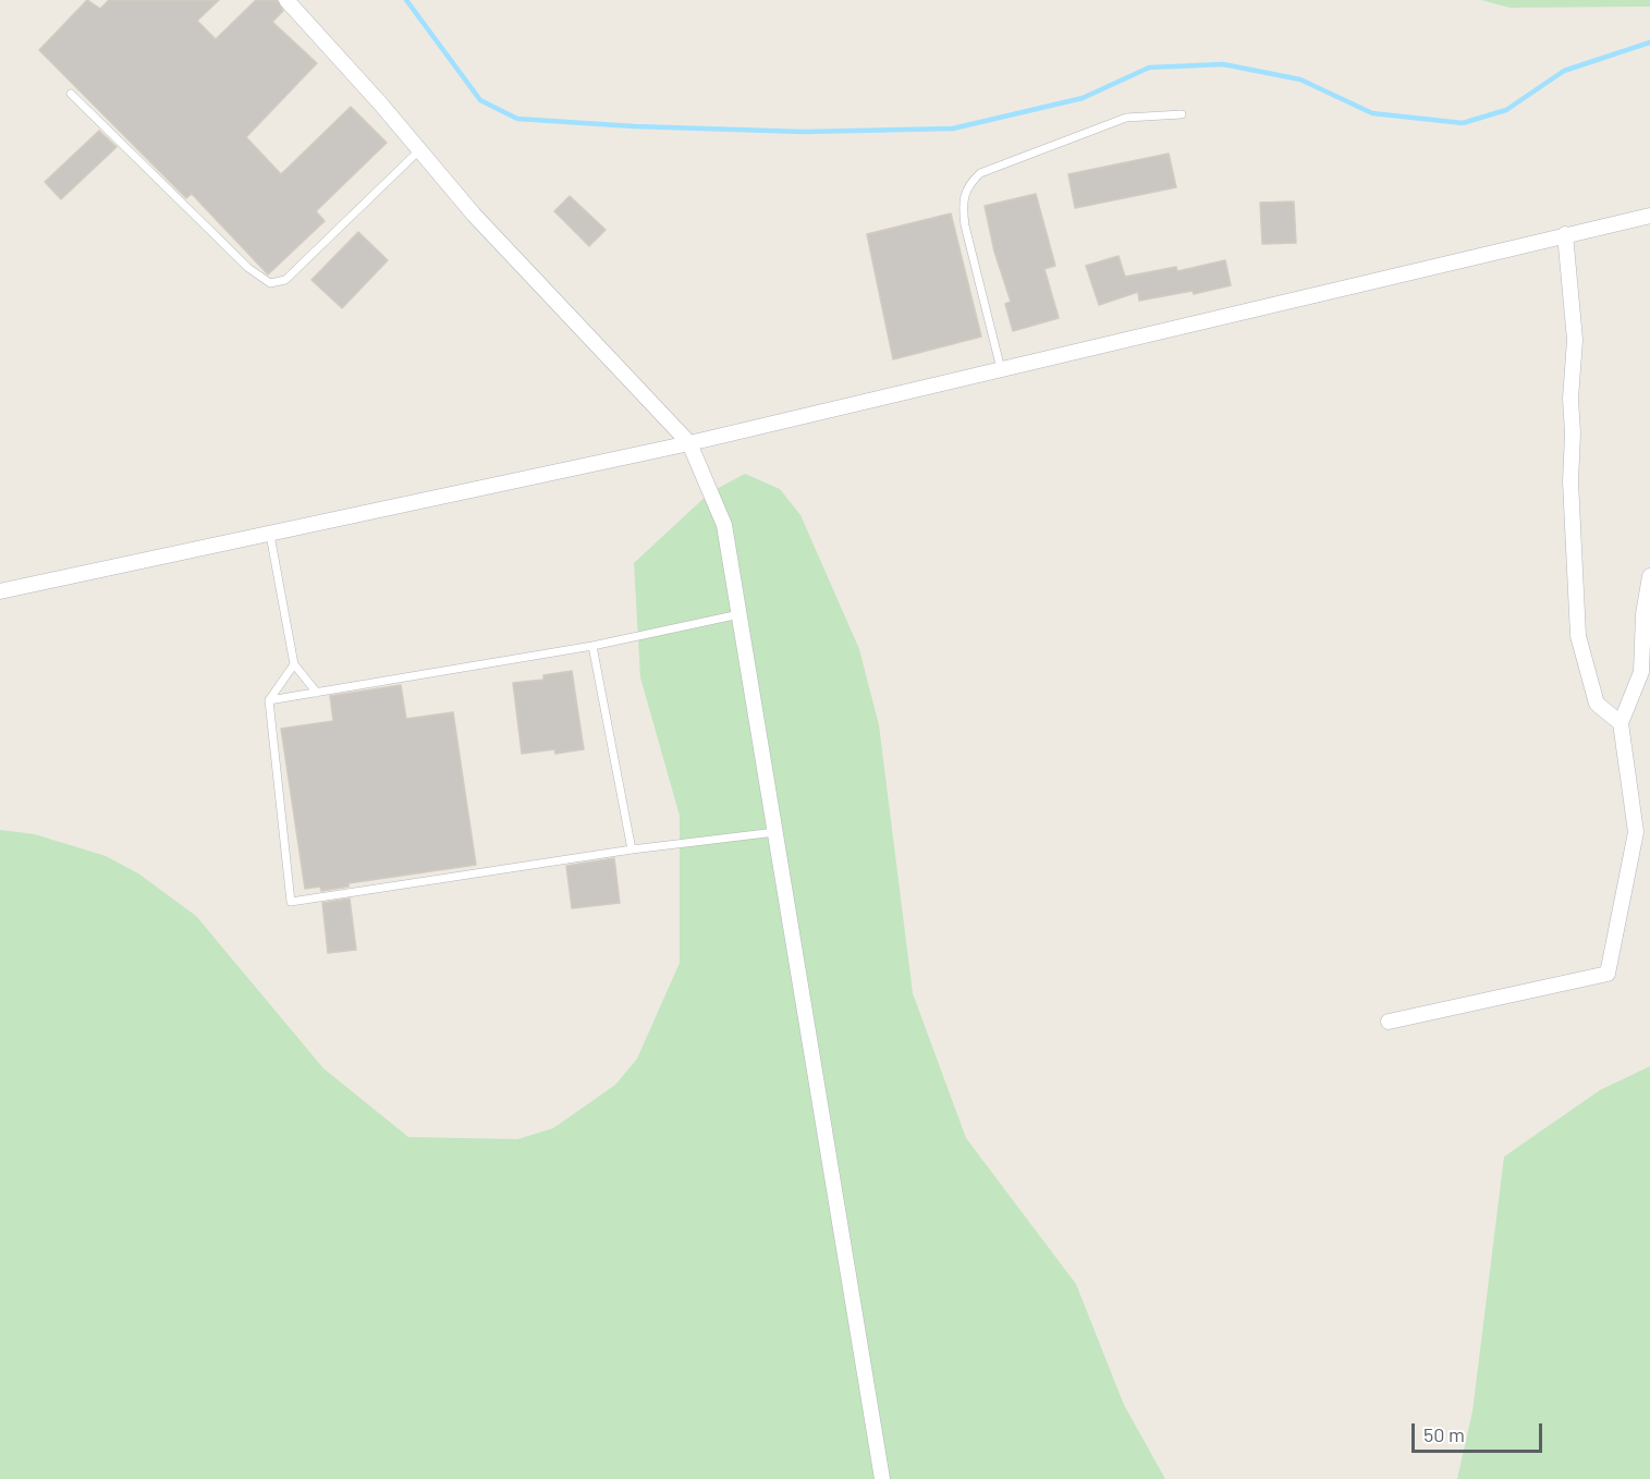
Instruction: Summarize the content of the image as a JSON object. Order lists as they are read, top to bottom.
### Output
{
  "scale_bar": "50 m"
}
